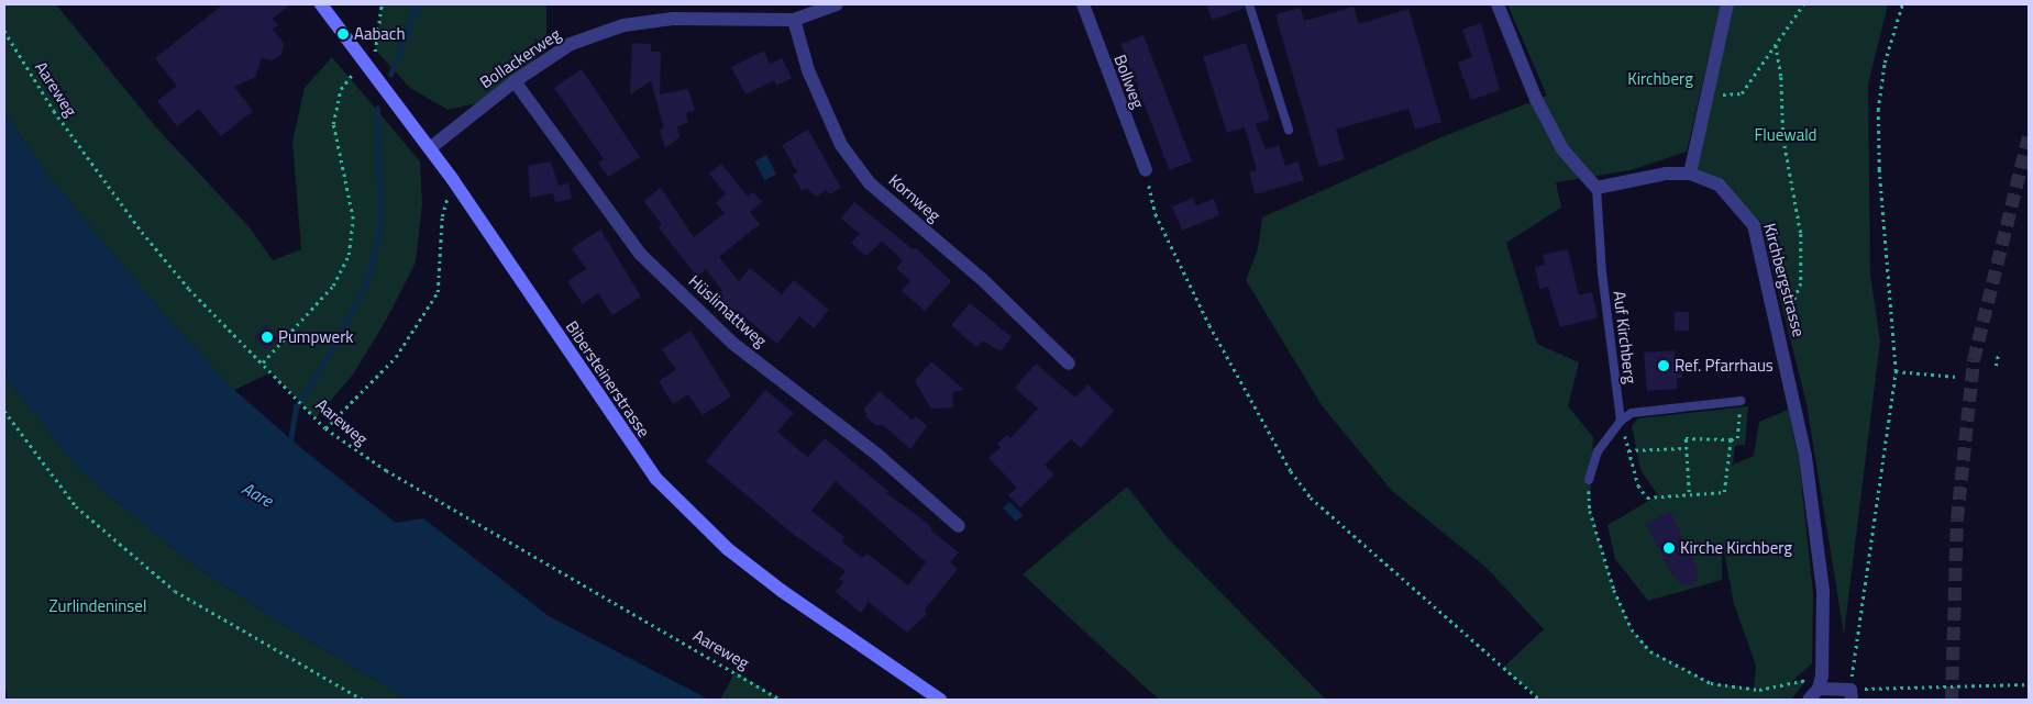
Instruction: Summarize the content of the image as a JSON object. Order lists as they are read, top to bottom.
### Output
{
  "streets": {
    "main road": ["Bibersteinerstrasse"],
    "street": [
      "Bollackerweg",
      "Bollweg",
      "Kornweg",
      "Kirchbergstrasse",
      "Hüslimattweg"
    ],
    "lane": ["Auf Kirchberg"],
    "path": ["Aareweg"]
  },
  "crossings": [
    ["Bollackerweg", "Kornweg"],
    ["Bollackerweg", "Hüslimattweg"],
    ["Bollackerweg", "Bibersteinerstrasse"],
    ["Kirchbergstrasse", "Auf Kirchberg"]
  ],
  "water": ["Aare"],
  "parks": ["Kirchberg", "Fluewald", "Zurlindeninsel"],
  "places": [
    "Aabach",
    "Pumpwerk",
    "Ref. Pfarrhaus",
    "Kirche Kirchberg"
  ]
}
